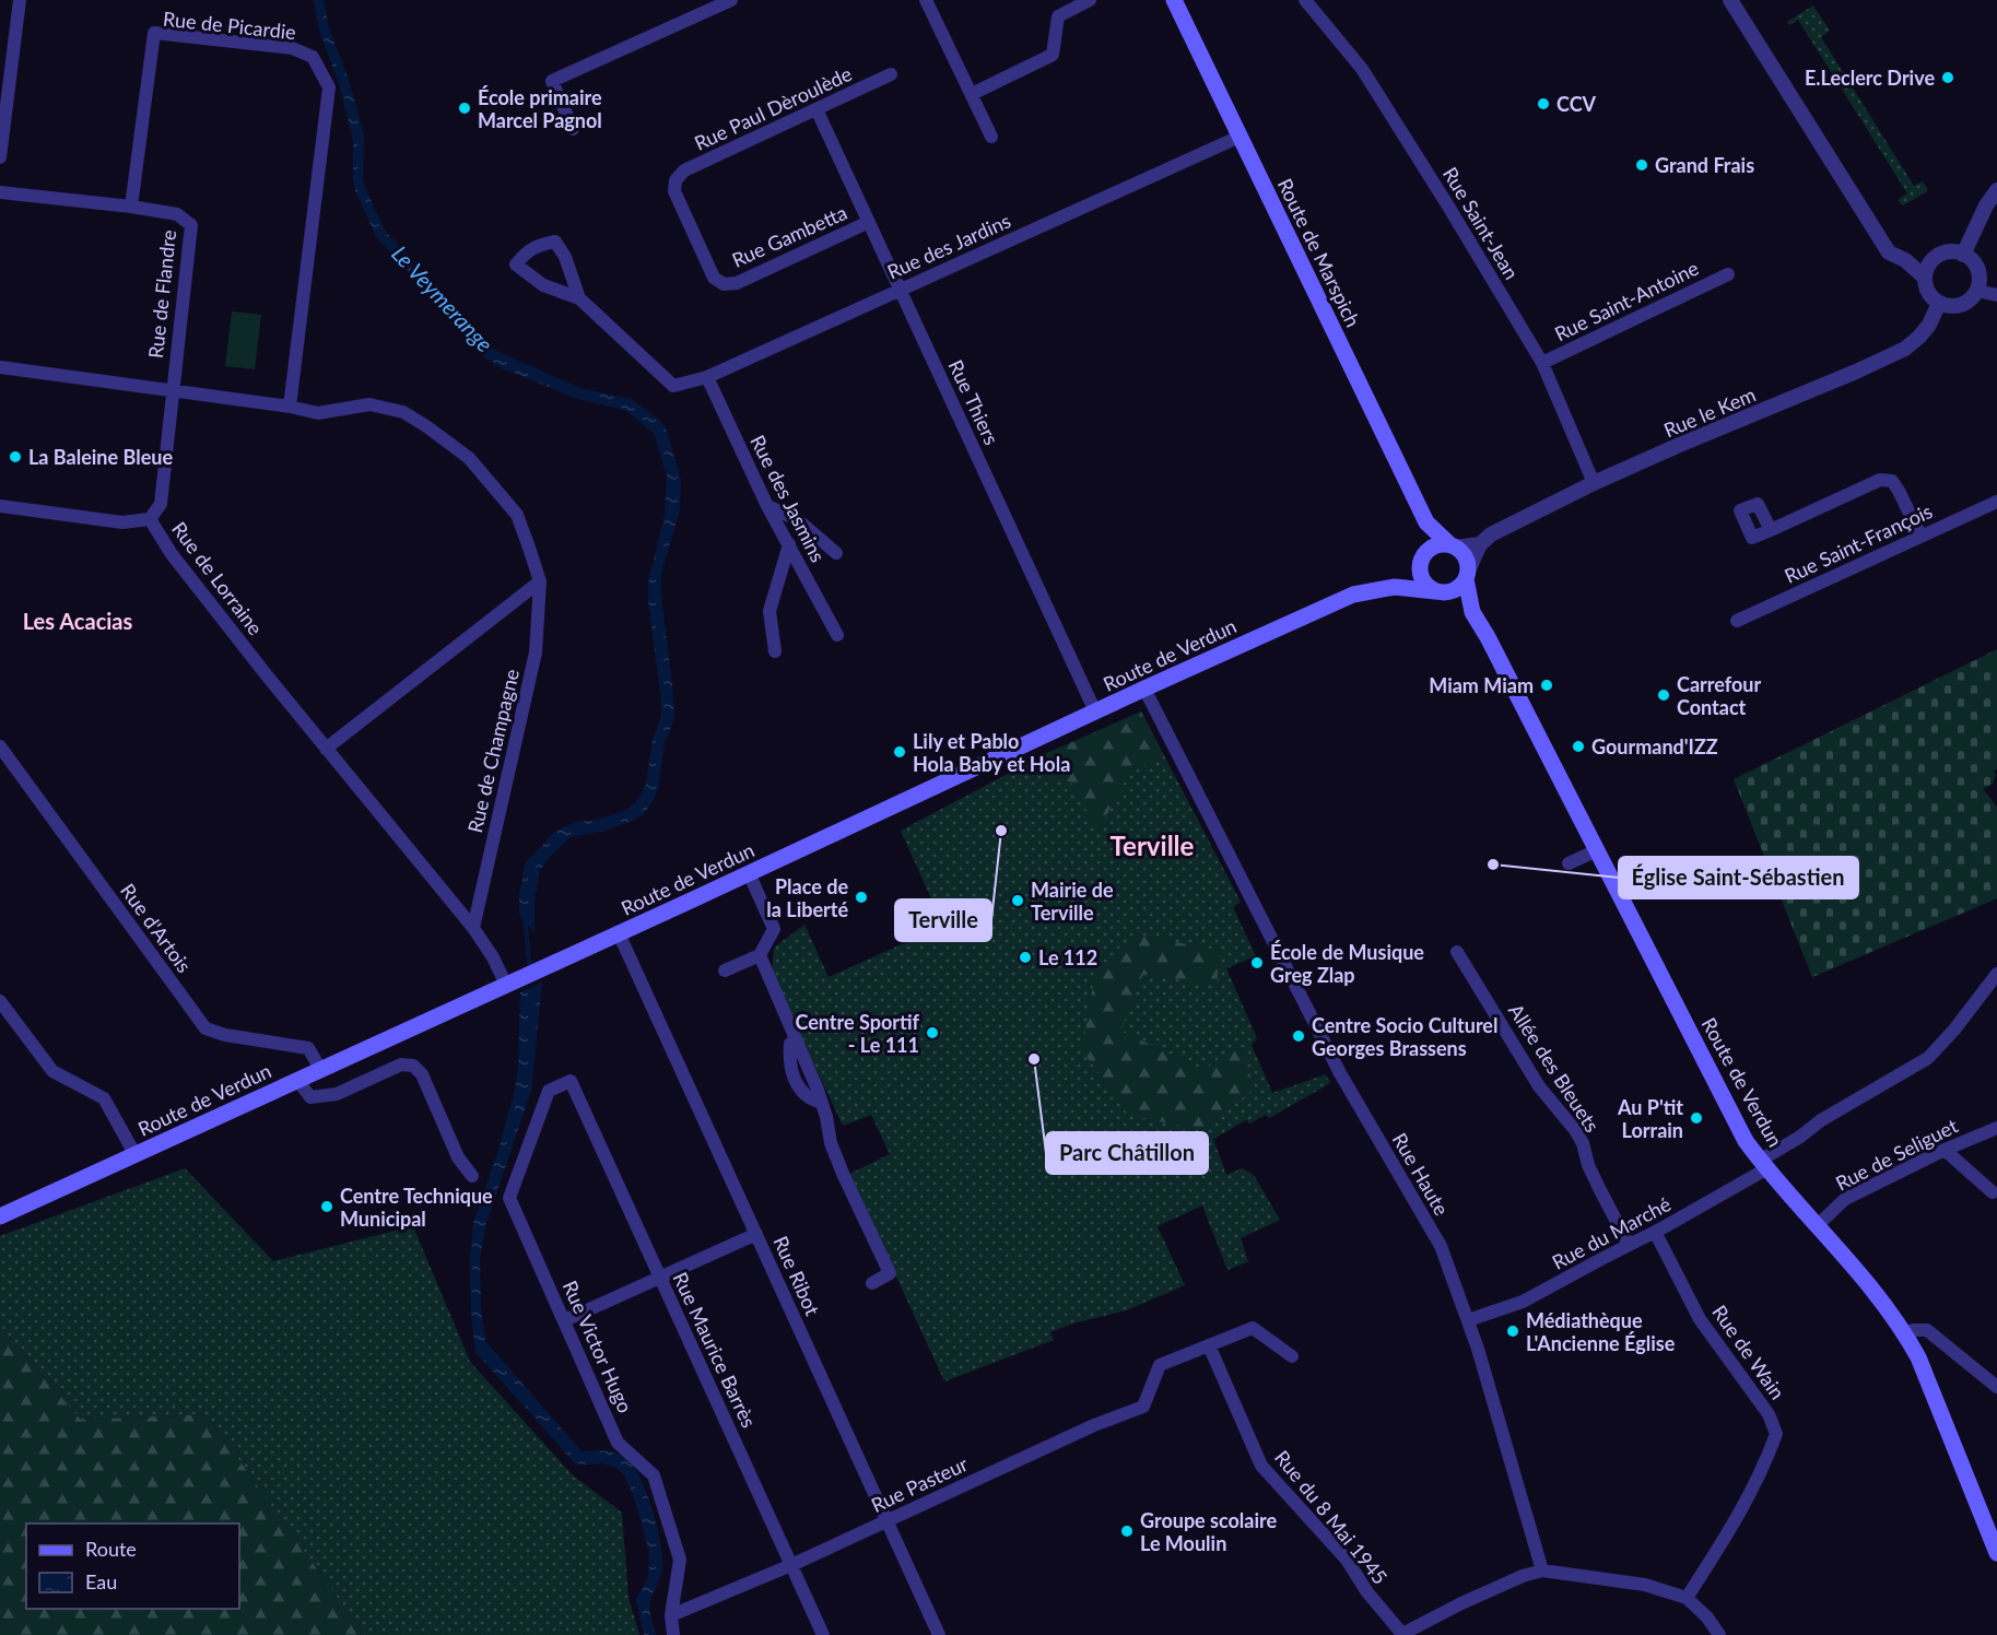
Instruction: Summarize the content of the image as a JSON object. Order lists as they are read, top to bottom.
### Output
{
  "streets": {
    "main road": ["Route de Marspich", "Route de Verdun"],
    "street": [
      "Rue de Picardie",
      "Rue Paul Dèroulède",
      "Rue Saint-Jean",
      "Rue Gambetta",
      "Rue des Jardins",
      "Rue de Flandre",
      "Rue Saint-Antoine",
      "Rue Thiers",
      "Rue le Kem",
      "Rue des Jasmins",
      "Rue Saint-François",
      "Rue de Lorraine",
      "Rue de Champagne",
      "Rue d'Artois",
      "Allée des Bleuets",
      "Rue de Seliguet",
      "Rue Haute",
      "Rue du Marché",
      "Rue Ribot",
      "Rue Victor Hugo",
      "Rue Maurice Barrès",
      "Rue de Wain",
      "Rue Pasteur",
      "Rue du 8 Mai 1945"
    ]
  },
  "crossings": [
    ["Rue de Picardie", "Rue de Flandre"],
    ["Rue de Picardie", "Rue de Champagne"],
    ["Rue Paul Dèroulède", "Rue Gambetta"],
    ["Rue Paul Dèroulède", "Rue Thiers"],
    ["Rue Saint-Jean", "Rue Saint-Antoine"],
    ["Rue Saint-Jean", "Rue le Kem"],
    ["Rue Gambetta", "Rue Thiers"],
    ["Rue des Jardins", "Route de Marspich"],
    ["Rue des Jardins", "Rue Thiers"],
    ["Rue des Jardins", "Rue des Jasmins"],
    ["Route de Marspich", "Rue le Kem"],
    ["Route de Marspich", "Route de Verdun"],
    ["Rue de Flandre", "Rue de Lorraine"],
    ["Rue de Flandre", "Rue de Champagne"],
    ["Rue Thiers", "Route de Verdun"],
    ["Rue le Kem", "Route de Verdun"],
    ["Rue de Lorraine", "Route de Verdun"],
    ["Rue de Lorraine", "Rue de Champagne"],
    ["Route de Verdun", "Rue d'Artois"],
    ["Route de Verdun", "Rue de Seliguet"],
    ["Route de Verdun", "Rue Haute"],
    ["Route de Verdun", "Rue du Marché"],
    ["Route de Verdun", "Rue Ribot"],
    ["Allée des Bleuets", "Rue du Marché"],
    ["Rue Haute", "Rue du Marché"],
    ["Rue du Marché", "Rue de Wain"],
    ["Rue Ribot", "Rue Pasteur"],
    ["Rue Victor Hugo", "Rue Maurice Barrès"],
    ["Rue Victor Hugo", "Rue Pasteur"],
    ["Rue Maurice Barrès", "Rue Pasteur"],
    ["Rue Pasteur", "Rue du 8 Mai 1945"]
  ],
  "districts": ["Les Acacias", "Terville"],
  "water": ["Le Veymerange"],
  "places": [
    "E.Leclerc Drive",
    "CCV",
    "École primaire Marcel Pagnol",
    "Grand Frais",
    "La Baleine Bleue",
    "Miam Miam",
    "Carrefour Contact",
    "Gourmand'IZZ",
    "Lily et Pablo Hola Baby et Hola",
    "Terville",
    "Église Saint-Sébastien",
    "Place de la Liberté",
    "Mairie de Terville",
    "Le 112",
    "École de Musique Greg Zlap",
    "Centre Sportif - Le 111",
    "Centre Socio Culturel Georges Brassens",
    "Parc Châtillon",
    "Au P'tit Lorrain",
    "Centre Technique Municipal",
    "Médiathèque L'Ancienne Église",
    "Groupe scolaire Le Moulin"
  ],
  "legend": ["Route", "Eau"]
}
